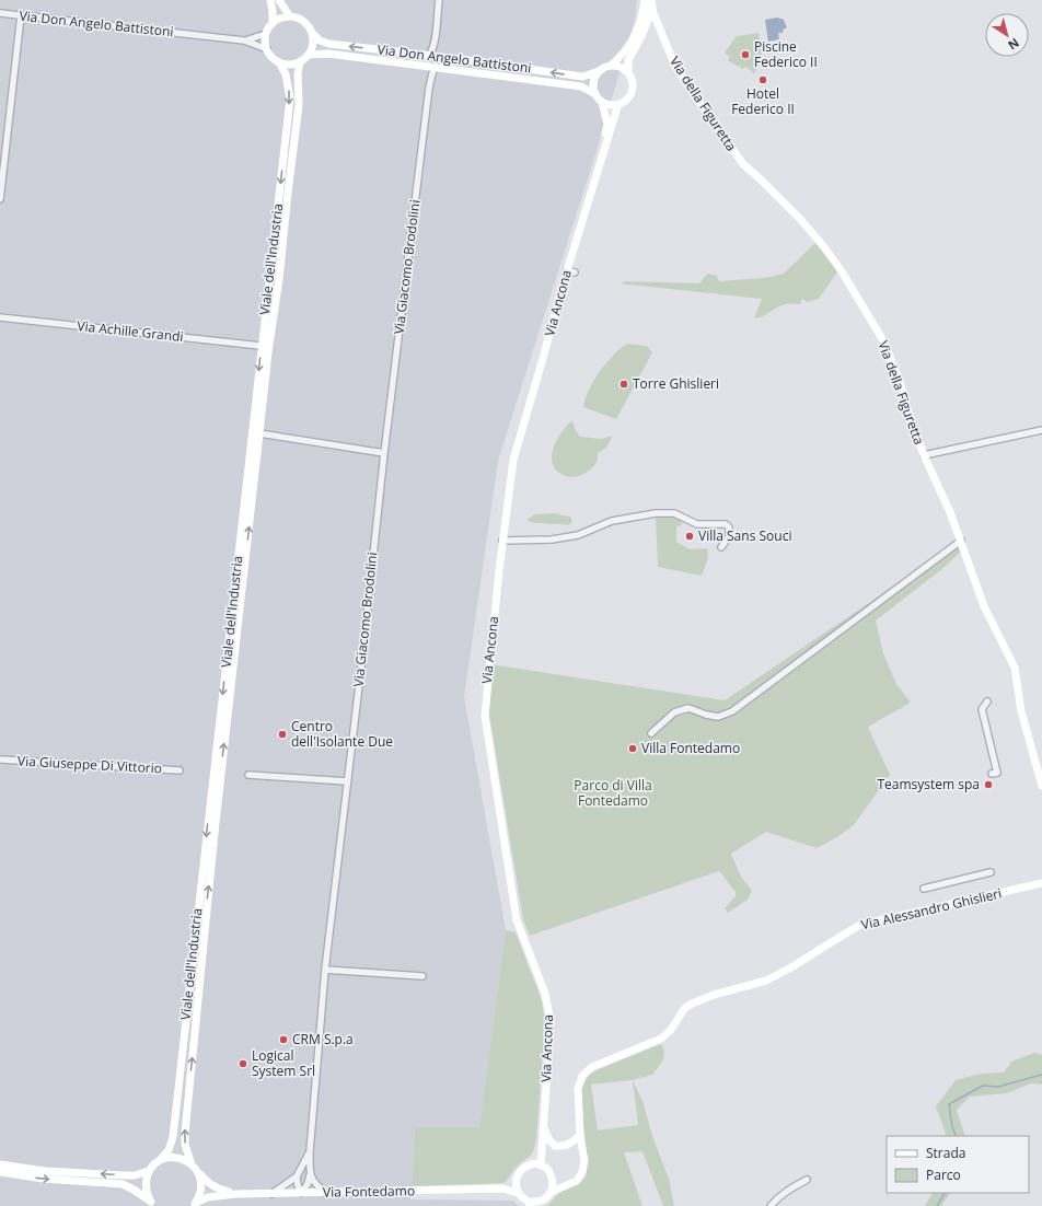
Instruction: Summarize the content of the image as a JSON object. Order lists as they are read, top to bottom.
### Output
{
  "streets": {
    "main road": [
      "Via Don Angelo Battistoni",
      "Via della Figuretta",
      "Viale dell'Industria",
      "Via Ancona",
      "Via Alessandro Ghislieri",
      "Via Fontedamo"
    ],
    "street": ["Via Giacomo Brodolini", "Via Achille Grandi", "Via Giuseppe Di Vittorio"]
  },
  "crossings": [
    ["Via Don Angelo Battistoni", "Viale dell'Industria"],
    ["Via Don Angelo Battistoni", "Via Giacomo Brodolini"],
    ["Via Don Angelo Battistoni", "Via Ancona"],
    ["Via della Figuretta", "Via Ancona"],
    ["Viale dell'Industria", "Via Achille Grandi"],
    ["Viale dell'Industria", "Via Fontedamo"],
    ["Via Giacomo Brodolini", "Via Fontedamo"],
    ["Via Ancona", "Via Fontedamo"]
  ],
  "parks": ["Parco di Villa Fontedamo"],
  "places": [
    "Piscine Federico II",
    "Hotel Federico II",
    "Torre Ghislieri",
    "Villa Sans Souci",
    "Centro dell'Isolante Due",
    "Villa Fontedamo",
    "Teamsystem spa",
    "CRM S.p.a",
    "Logical System Srl"
  ],
  "legend": ["Strada", "Parco"],
  "north": "bottom right"
}
